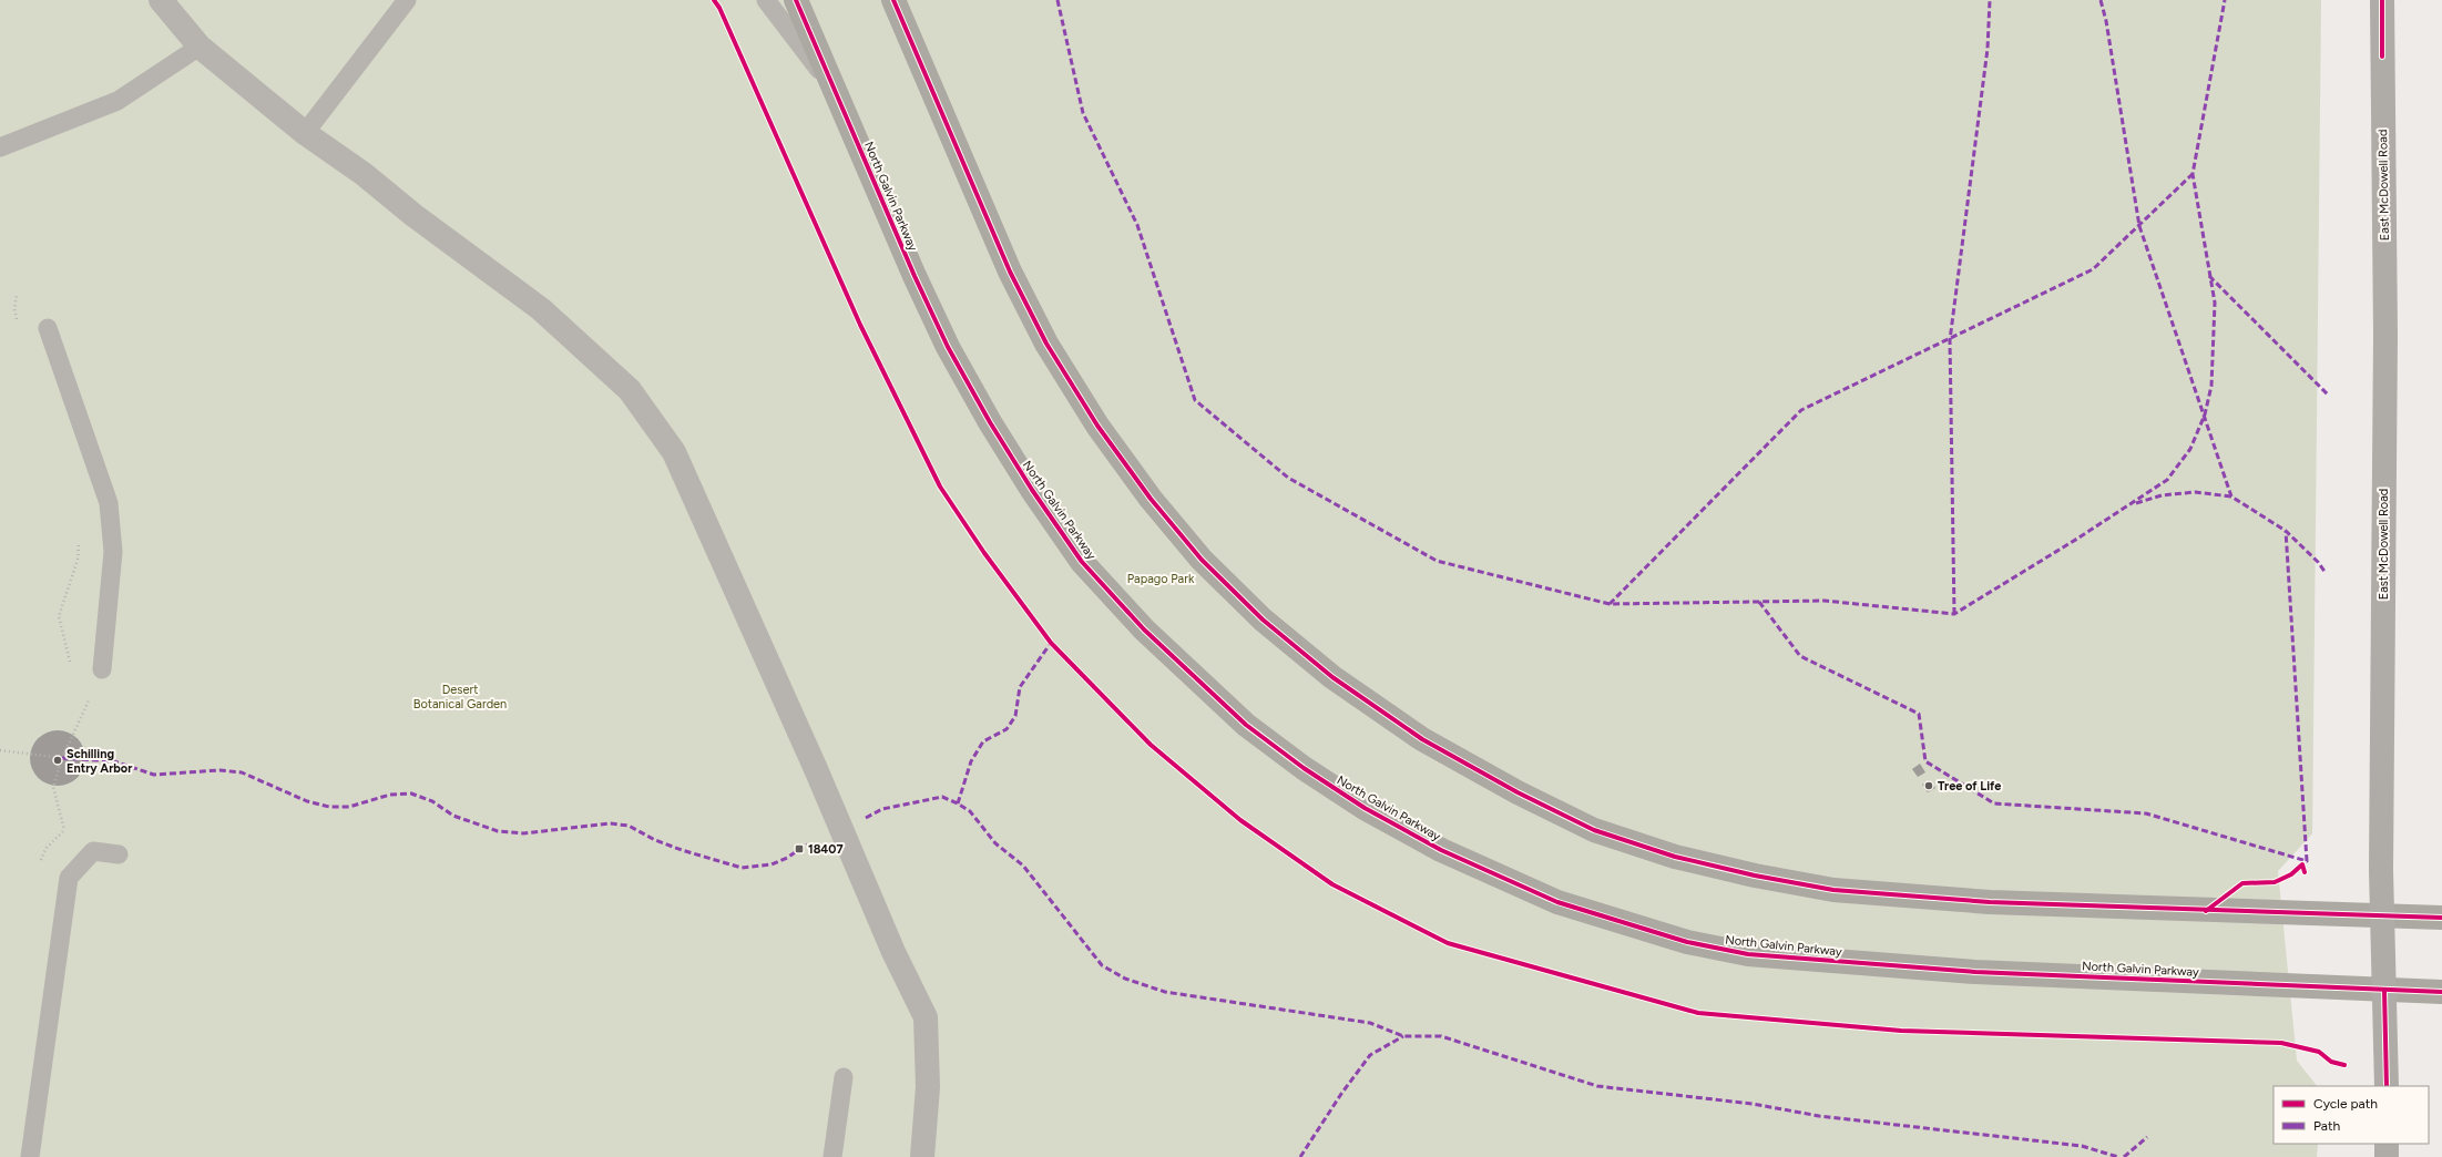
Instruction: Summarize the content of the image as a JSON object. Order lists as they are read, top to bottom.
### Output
{
  "streets": {
    "main road": ["East McDowell Road", "North Galvin Parkway"]
  },
  "crossings": [
    ["East McDowell Road", "North Galvin Parkway"]
  ],
  "parks": ["Papago Park", "Desert Botanical Garden"],
  "places": {
    "other": ["Schilling Entry Arbor", "Tree of Life"],
    "transit": ["18407"]
  },
  "legend": ["Cycle path", "Path"]
}
